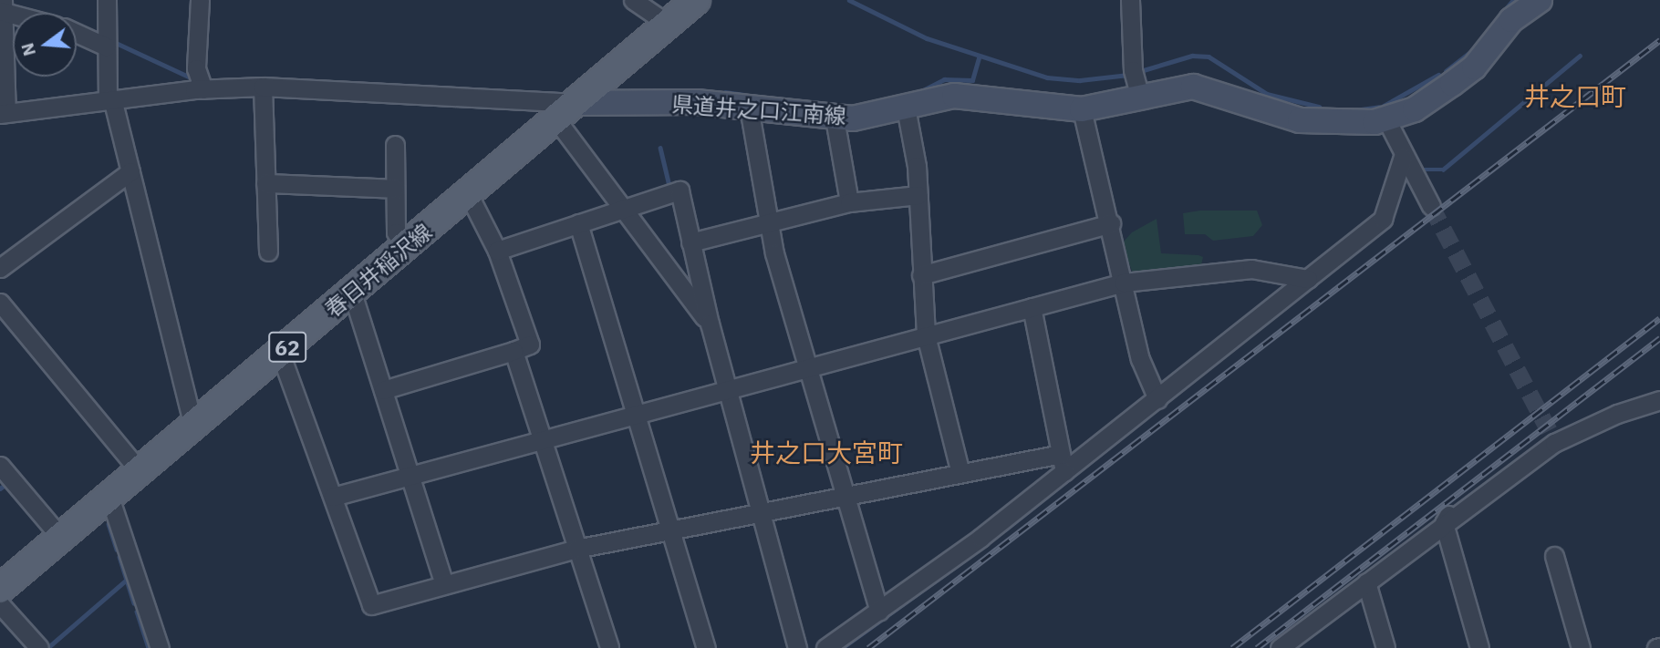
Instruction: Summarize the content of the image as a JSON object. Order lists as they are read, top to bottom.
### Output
{
  "streets": {
    "main road": ["県道井之口江南線", "春日井稲沢線", "62"]
  },
  "crossings": [
    ["県道井之口江南線", "春日井稲沢線"]
  ],
  "districts": ["井之口町", "井之口大宮町"],
  "north": "left"
}
